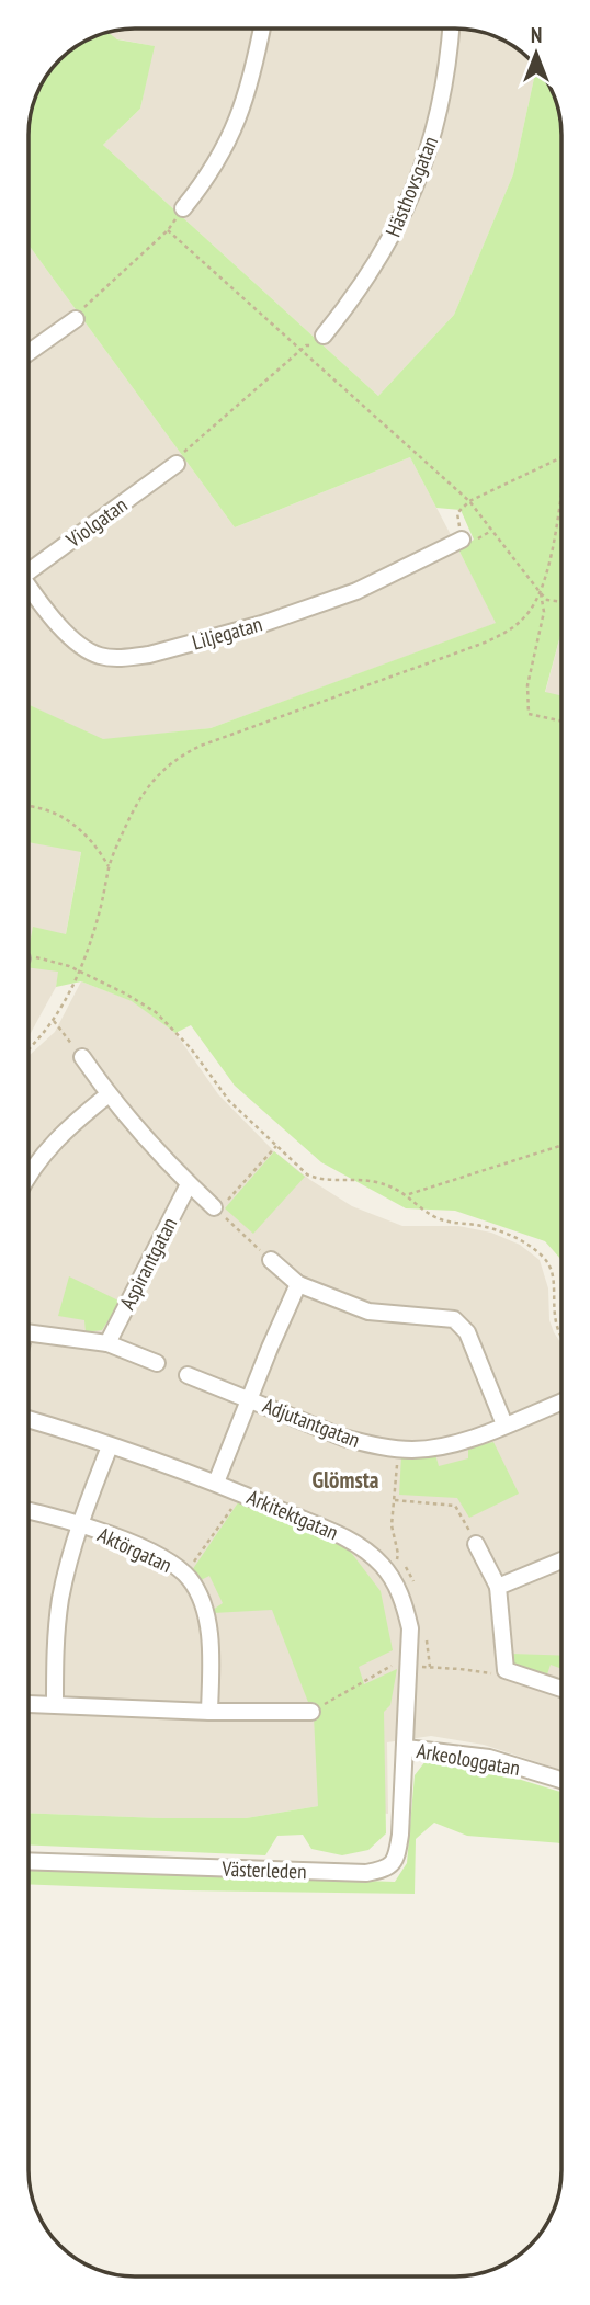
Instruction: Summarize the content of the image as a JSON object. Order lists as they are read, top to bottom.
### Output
{
  "streets": {
    "street": [
      "Hästhovsgatan",
      "Violgatan",
      "Liljegatan",
      "Aspirantgatan",
      "Adjutantgatan",
      "Arkitektgatan",
      "Aktörgatan",
      "Arkeologgatan",
      "Västerleden"
    ]
  },
  "crossings": [
    ["Adjutantgatan", "Arkitektgatan"],
    ["Arkitektgatan", "Aktörgatan"],
    ["Arkitektgatan", "Arkeologgatan"],
    ["Arkitektgatan", "Västerleden"],
    ["Arkeologgatan", "Västerleden"]
  ],
  "districts": ["Glömsta"],
  "north": "top"
}
